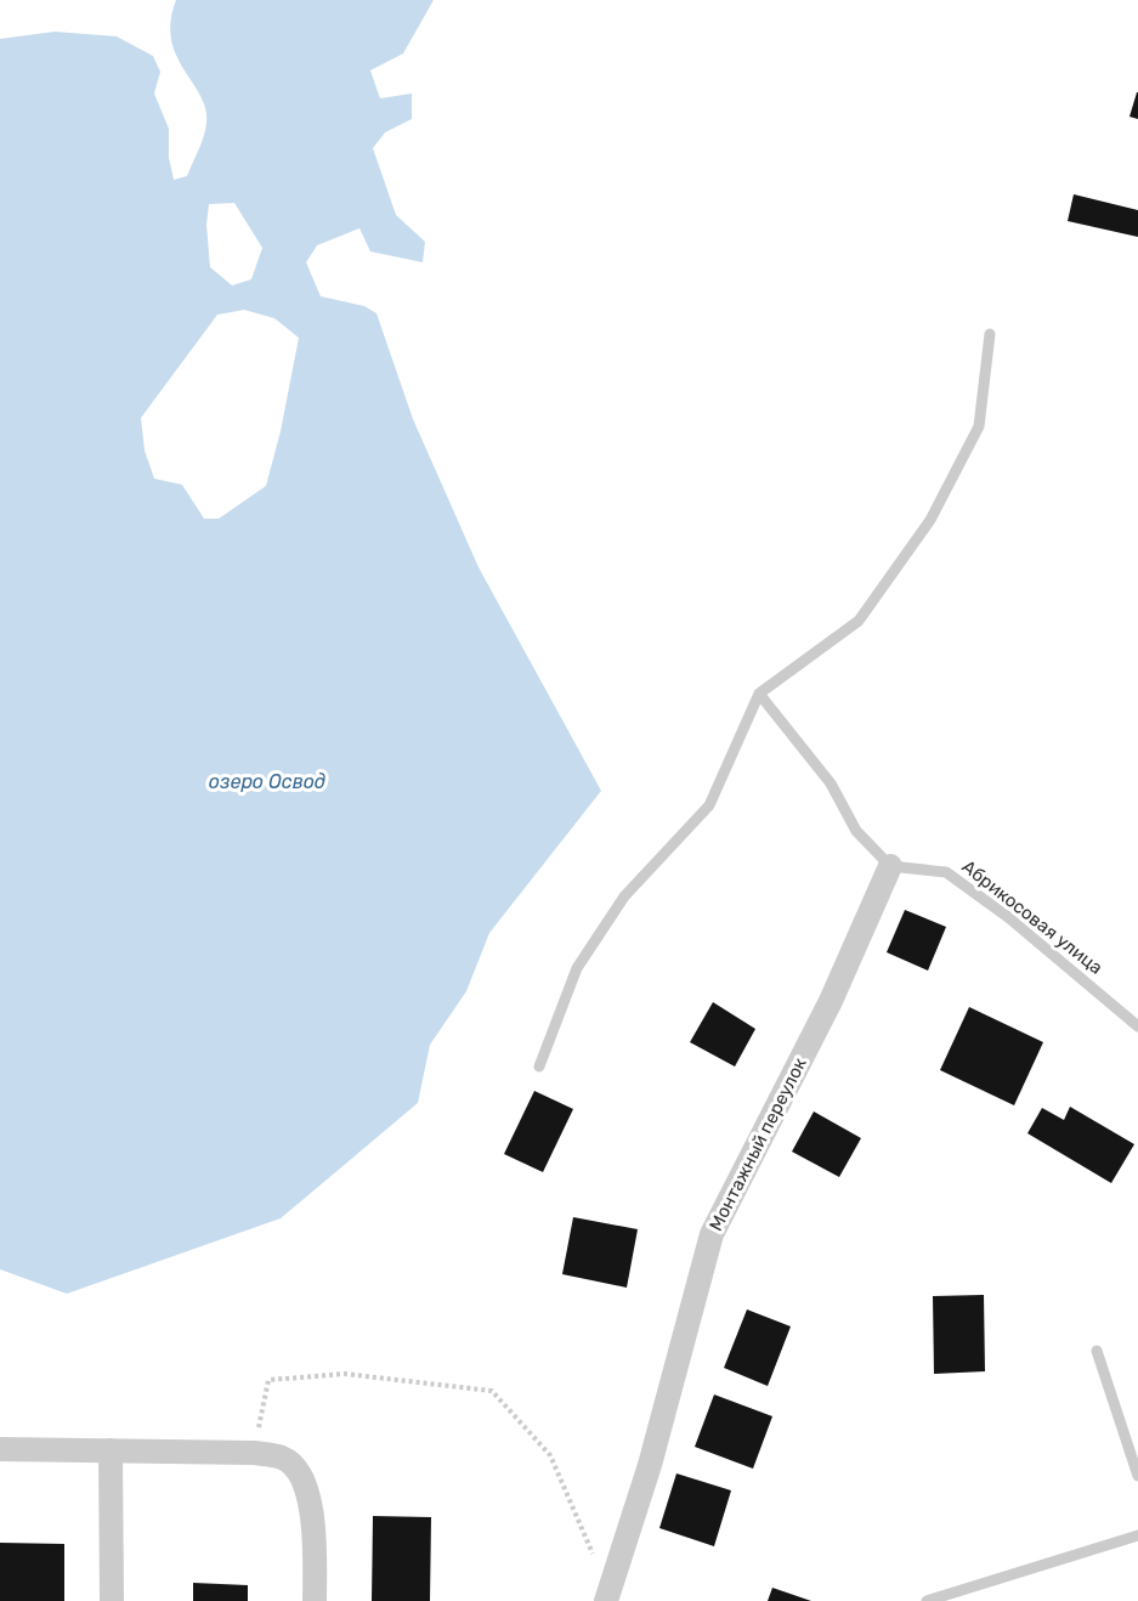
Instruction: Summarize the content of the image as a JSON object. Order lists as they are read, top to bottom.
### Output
{
  "streets": {
    "street": ["Монтажный переулок"],
    "lane": ["Абрикосовая улица"]
  },
  "crossings": [
    ["Абрикосовая улица", "Монтажный переулок"]
  ],
  "water": ["озеро Освод"]
}
